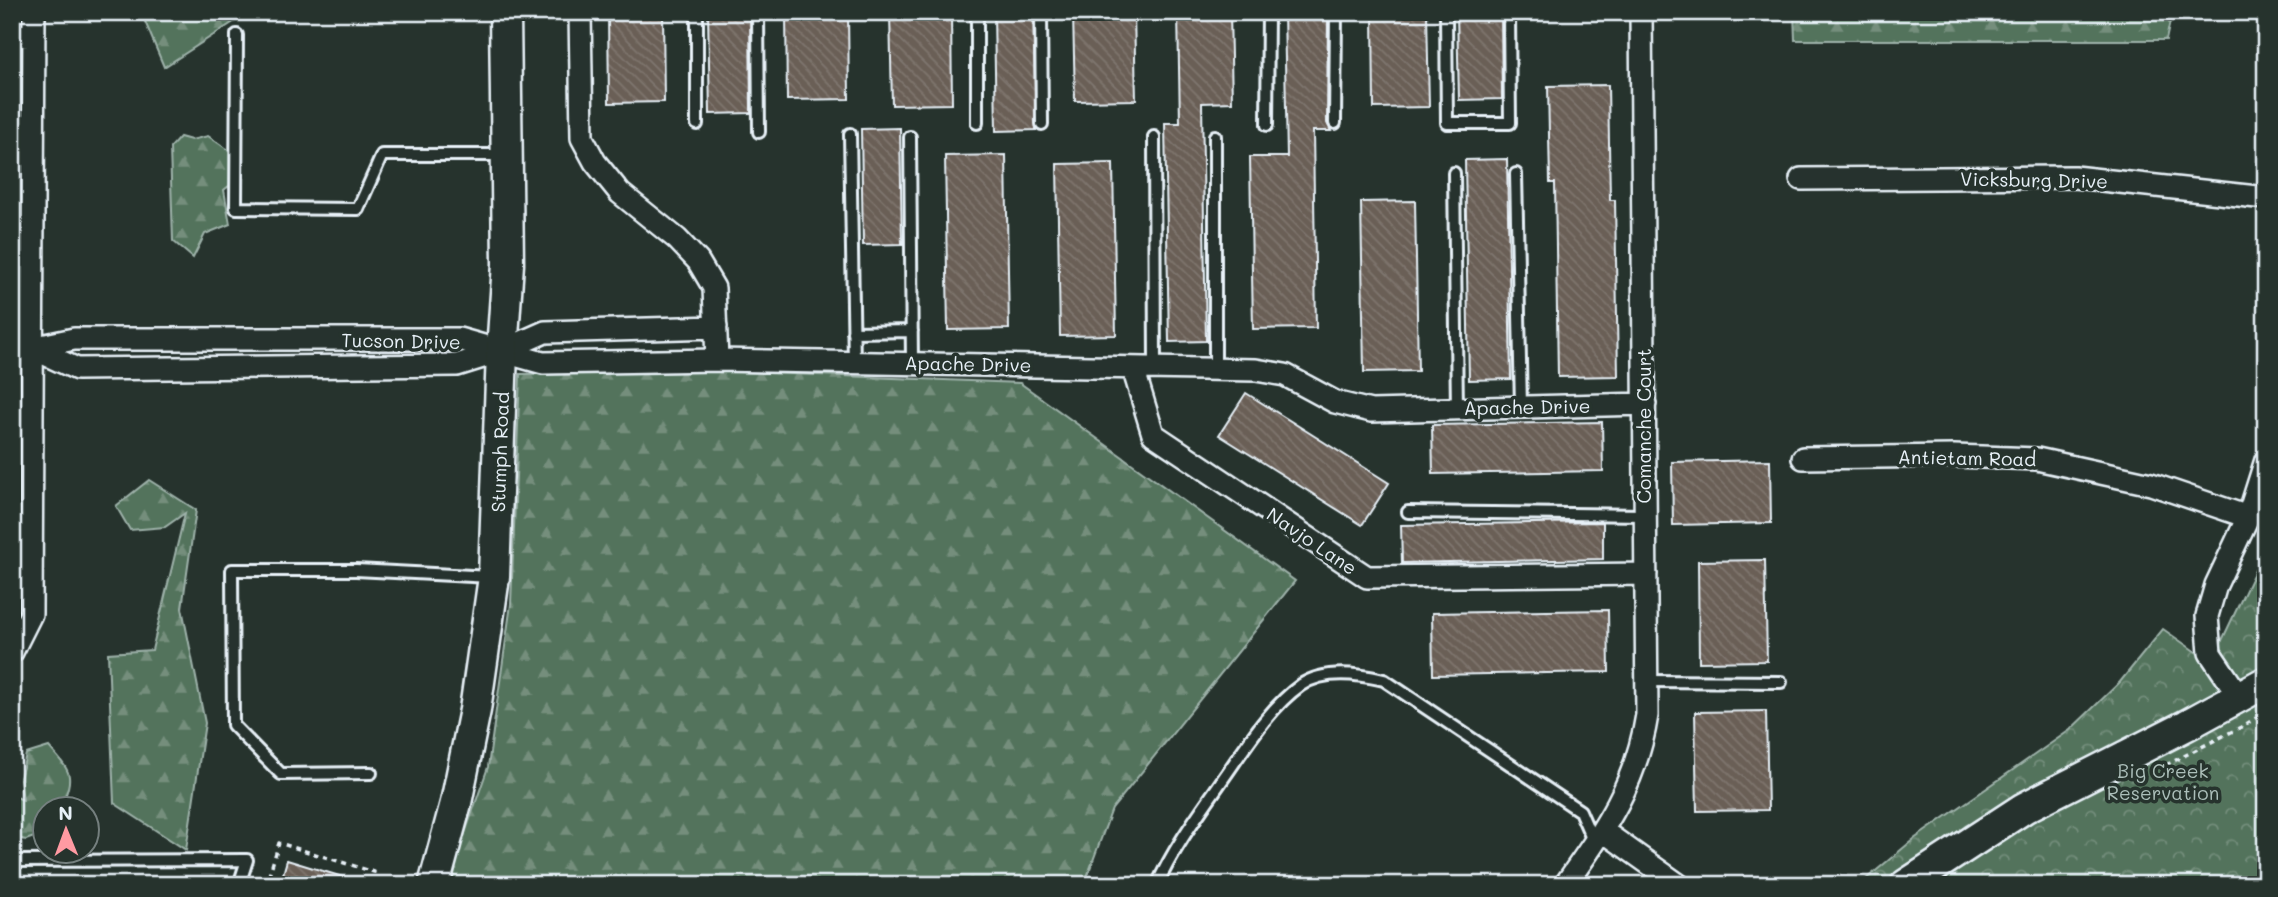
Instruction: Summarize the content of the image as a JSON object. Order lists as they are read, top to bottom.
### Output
{
  "streets": {
    "main road": ["Stumph Road"],
    "street": [
      "Vicksburg Drive",
      "Tucson Drive",
      "Apache Drive",
      "Comanche Court",
      "Antietam Road",
      "Navjo Lane"
    ]
  },
  "crossings": [
    ["Tucson Drive", "Apache Drive"],
    ["Tucson Drive", "Stumph Road"],
    ["Apache Drive", "Comanche Court"],
    ["Apache Drive", "Stumph Road"],
    ["Apache Drive", "Navjo Lane"],
    ["Comanche Court", "Navjo Lane"]
  ],
  "parks": ["Big Creek Reservation"],
  "north": "top"
}
